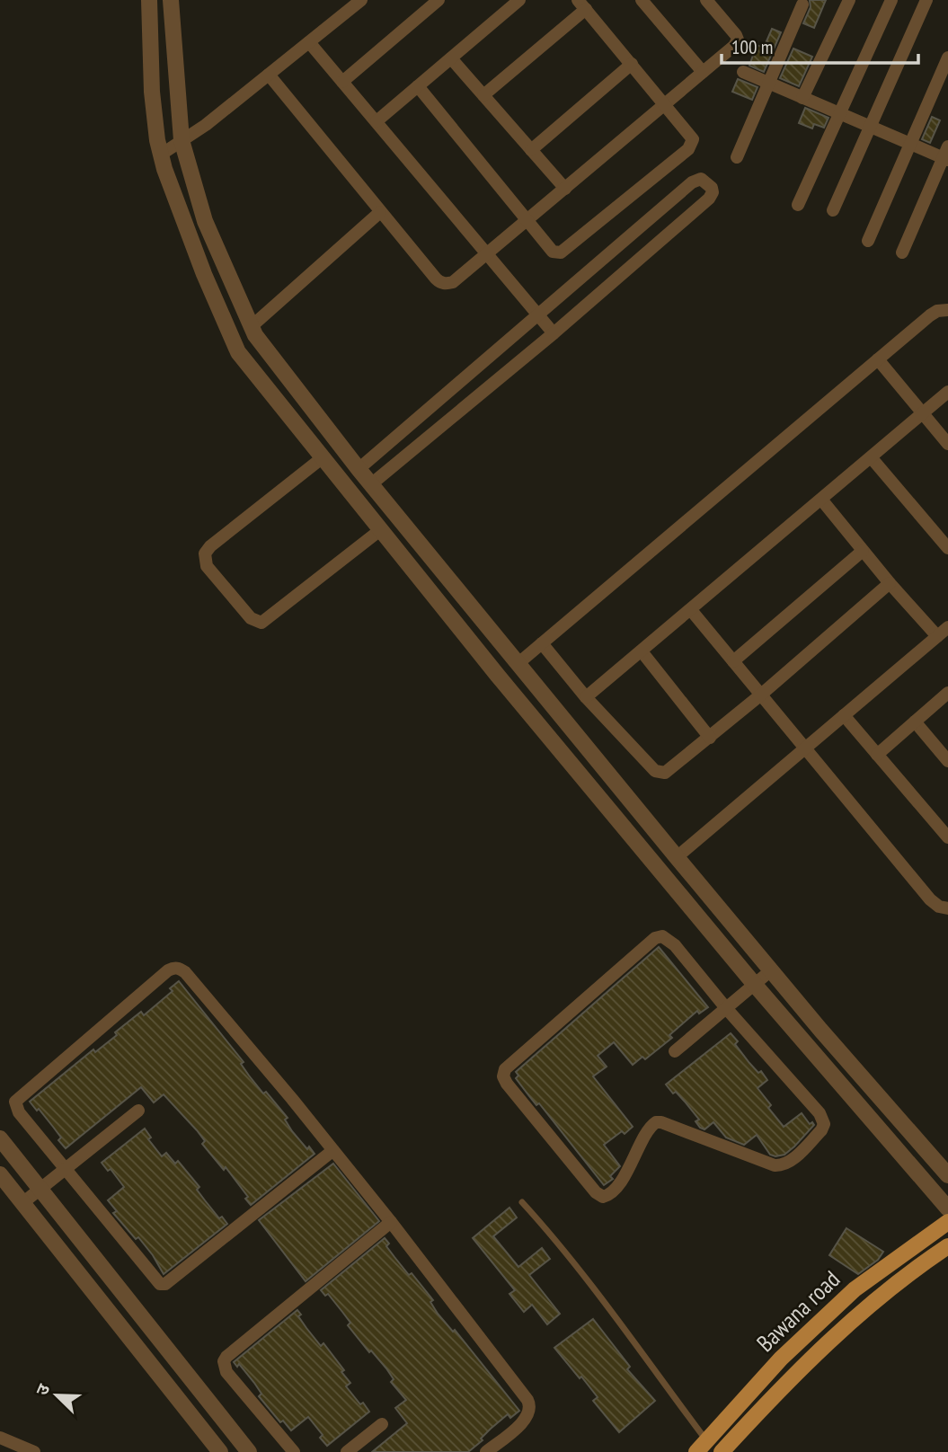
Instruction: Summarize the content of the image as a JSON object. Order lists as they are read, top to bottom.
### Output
{
  "streets": {
    "main road": ["Bawana road"]
  },
  "scale_bar": "100 m",
  "north": "top left"
}
